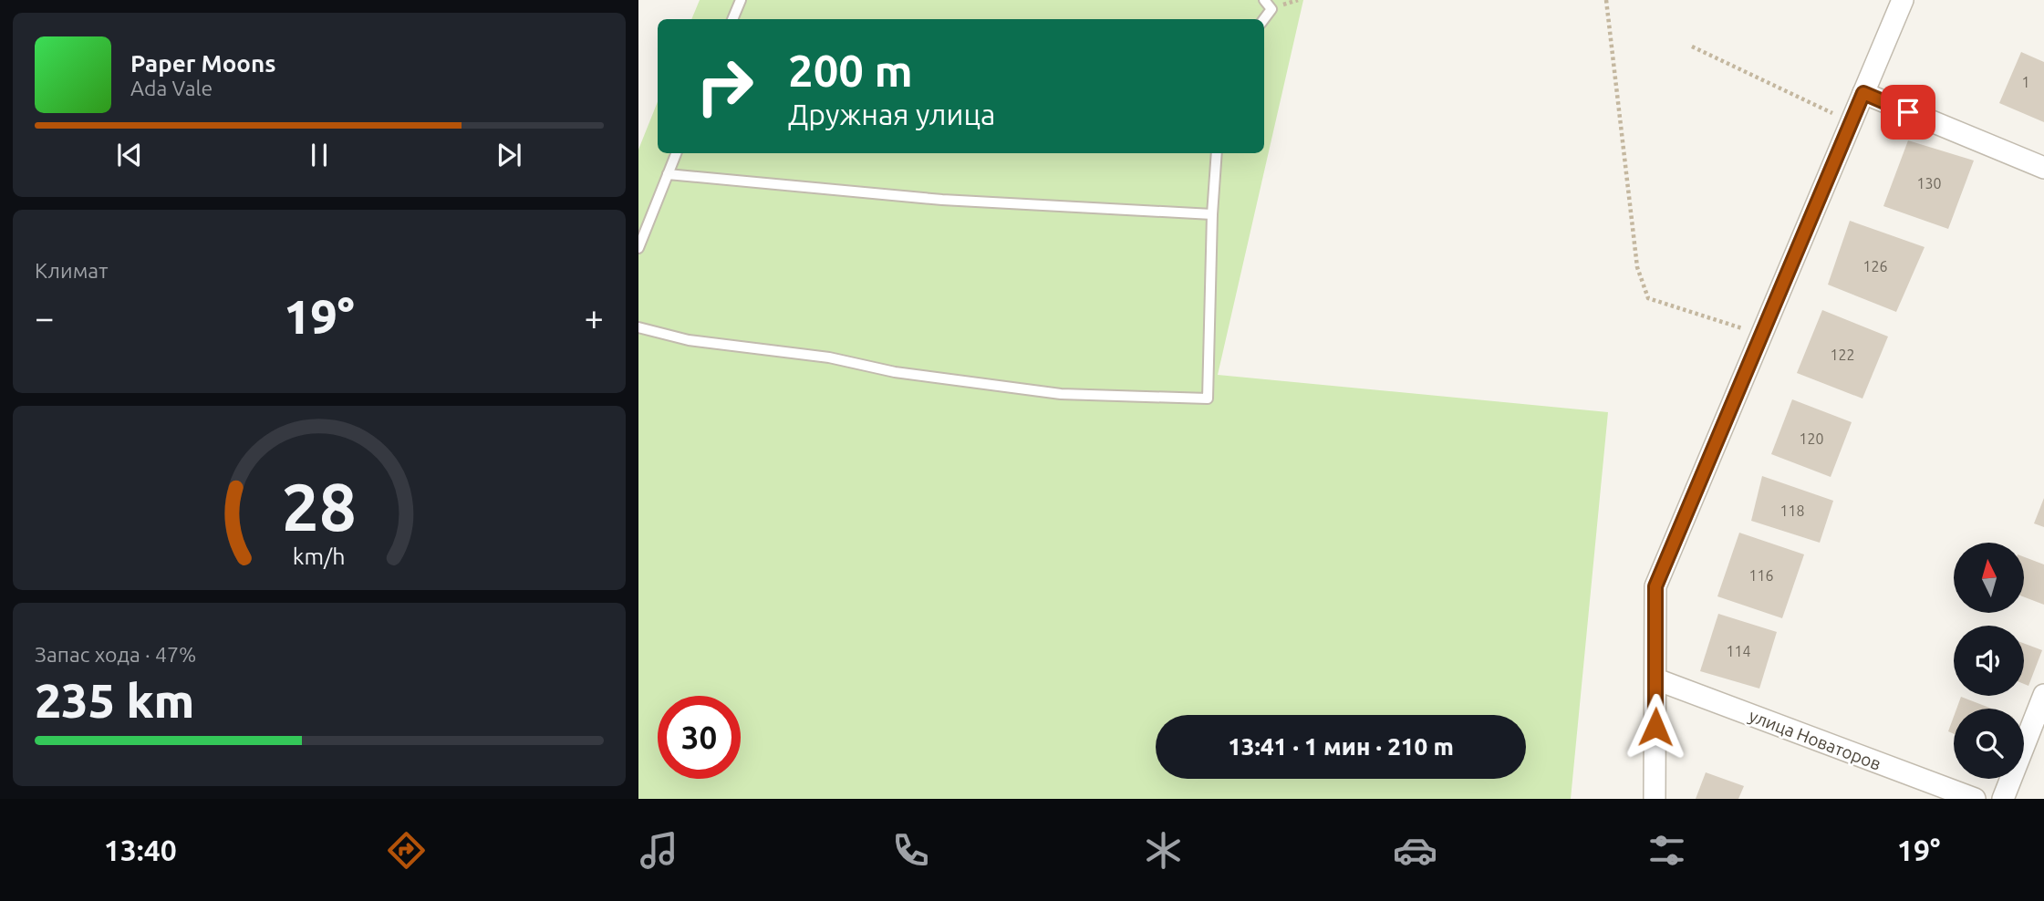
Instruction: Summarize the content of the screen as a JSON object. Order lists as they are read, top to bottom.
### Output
{
  "streets": {
    "street": ["улица Новаторов"]
  },
  "house_numbers": [
    "1",
    "130",
    "126",
    "122",
    "120",
    "118",
    "116",
    "114"
  ],
  "north": "top",
  "page": {
    "turn": ["200 m", "Дружная улица"],
    "song": ["Paper Moons", "Ada Vale"],
    "tile": [
      "Климат",
      ["Запас хода · 47%", "235 km"]
    ],
    "heat": ["−", "19°", "+"],
    "limit": "30",
    "trip": "13:41 · 1 мин · 210 m",
    "tabs": ["13:40", "19°"],
    "gauge": ["28", "km/h"]
  }
}
